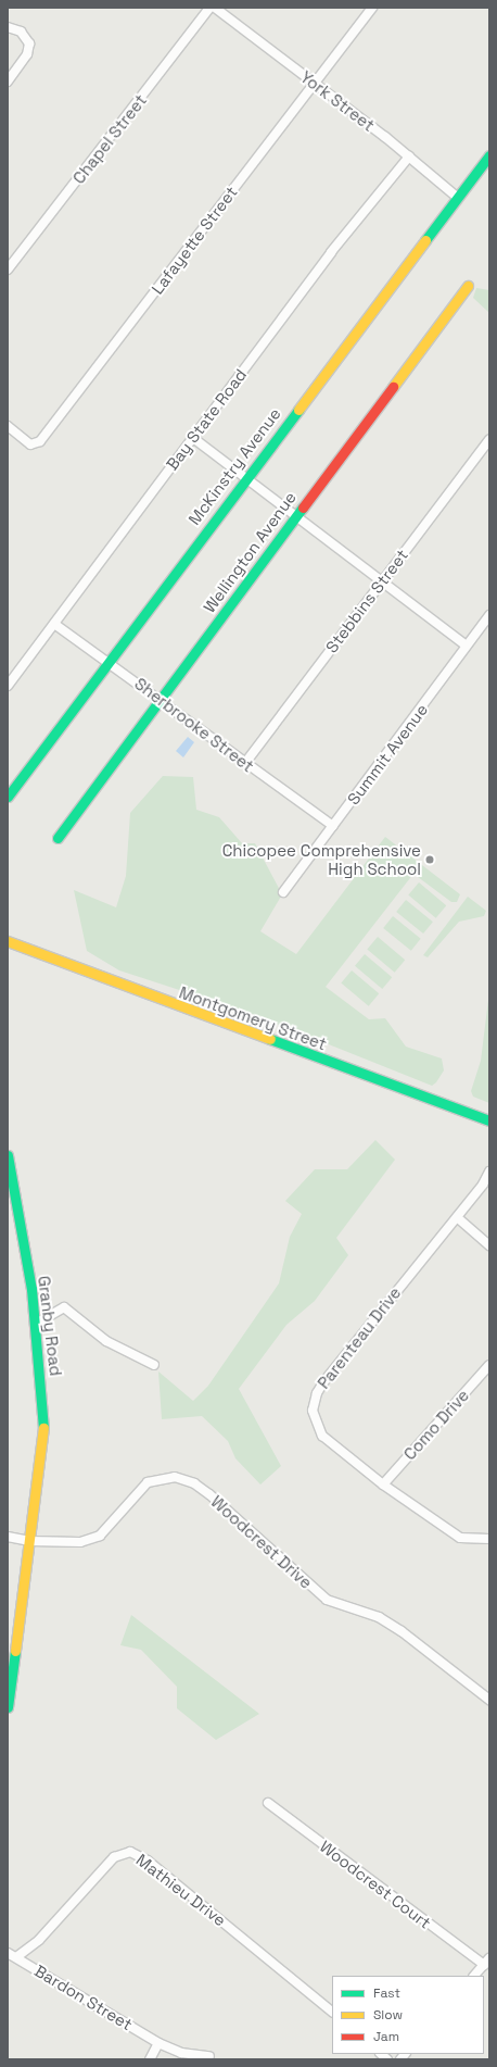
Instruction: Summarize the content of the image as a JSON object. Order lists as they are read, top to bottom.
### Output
{
  "streets": {
    "street": [
      "York Street",
      "Chapel Street",
      "Lafayette Street",
      "Bay State Road",
      "McKinstry Avenue",
      "Wellington Avenue",
      "Stebbins Street",
      "Sherbrooke Street",
      "Summit Avenue",
      "Montgomery Street",
      "Granby Road",
      "Parenteau Drive",
      "Como Drive",
      "Woodcrest Drive",
      "Woodcrest Court",
      "Mathieu Drive",
      "Bardon Street"
    ]
  },
  "crossings": [
    ["York Street", "Lafayette Street"],
    ["York Street", "Bay State Road"],
    ["York Street", "McKinstry Avenue"],
    ["Bay State Road", "Sherbrooke Street"],
    ["McKinstry Avenue", "Sherbrooke Street"],
    ["Wellington Avenue", "Sherbrooke Street"],
    ["Stebbins Street", "Sherbrooke Street"],
    ["Sherbrooke Street", "Summit Avenue"],
    ["Granby Road", "Woodcrest Drive"],
    ["Parenteau Drive", "Como Drive"],
    ["Mathieu Drive", "Bardon Street"]
  ],
  "places": ["Chicopee Comprehensive High School"],
  "legend": ["Fast", "Slow", "Jam"]
}
